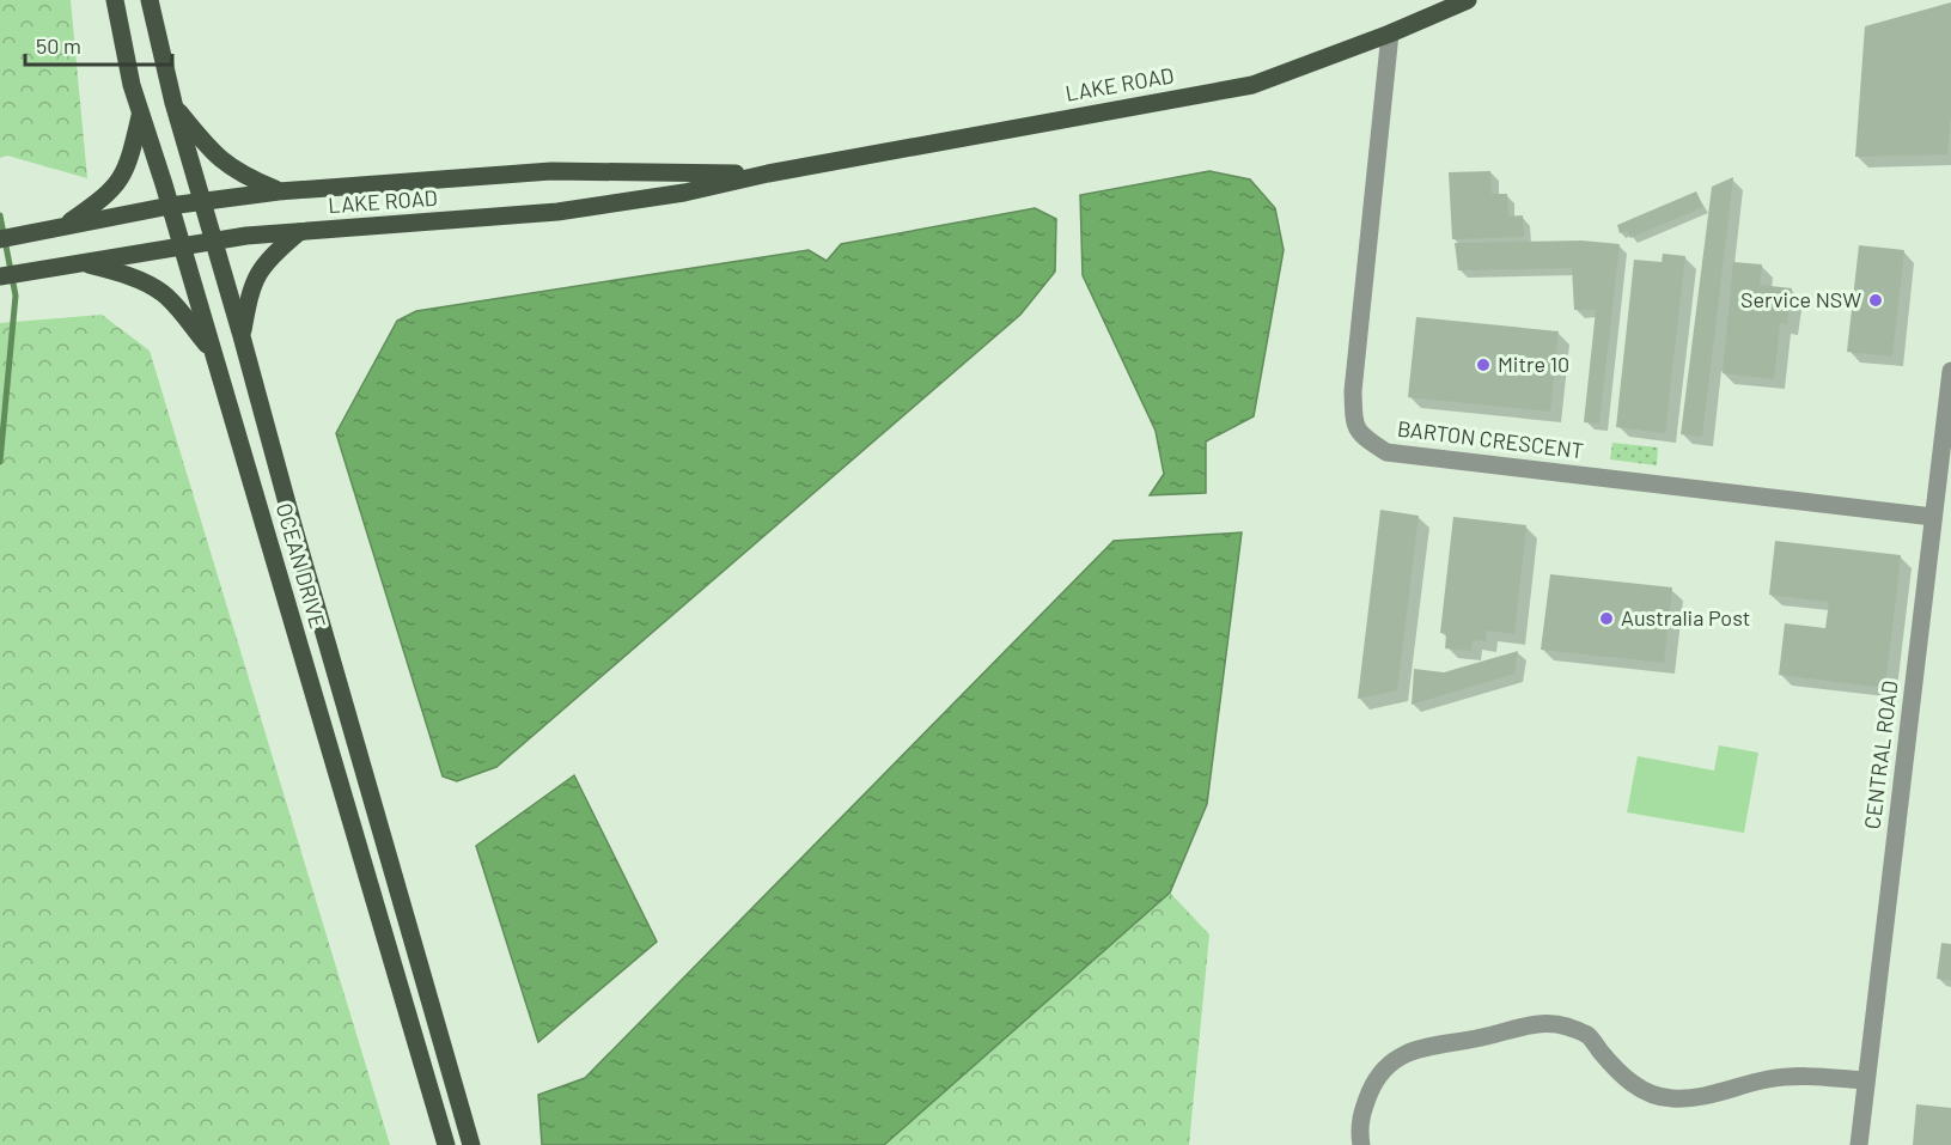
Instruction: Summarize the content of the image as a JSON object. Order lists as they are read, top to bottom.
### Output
{
  "streets": {
    "main road": ["LAKE ROAD", "OCEAN DRIVE"],
    "street": ["BARTON CRESCENT", "CENTRAL ROAD"]
  },
  "crossings": [
    ["LAKE ROAD", "BARTON CRESCENT"],
    ["LAKE ROAD", "OCEAN DRIVE"],
    ["BARTON CRESCENT", "CENTRAL ROAD"]
  ],
  "places": ["Service NSW", "Mitre 10", "Australia Post"],
  "scale_bar": "50 m"
}
